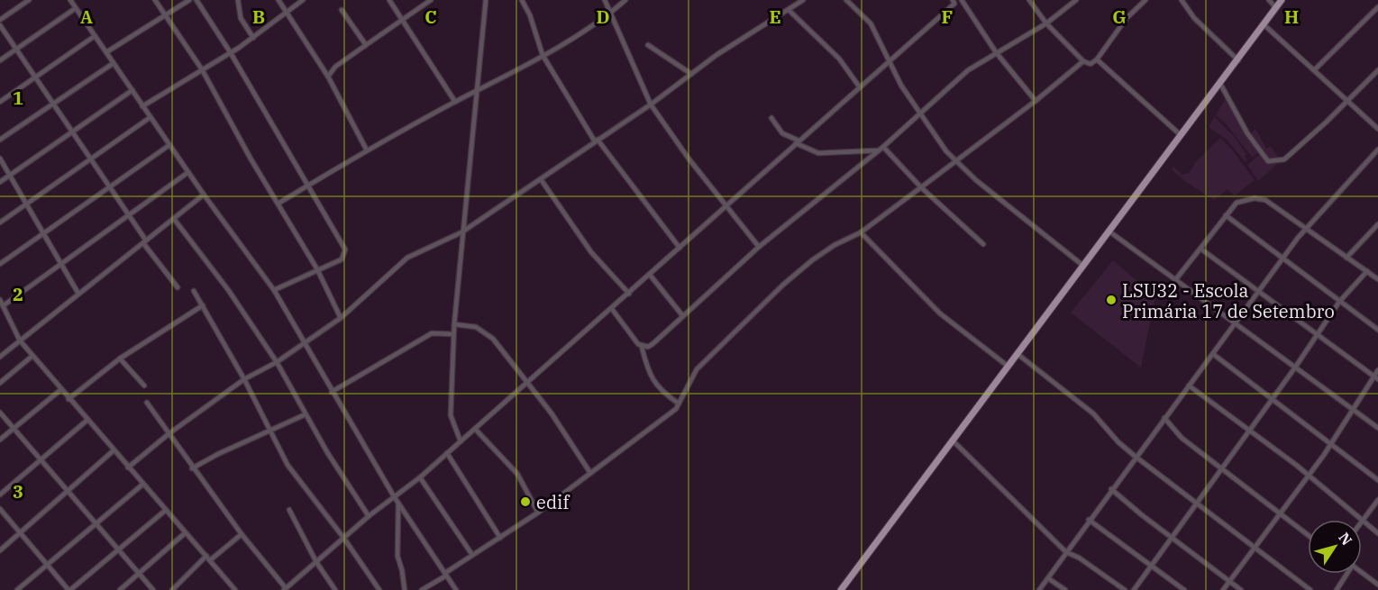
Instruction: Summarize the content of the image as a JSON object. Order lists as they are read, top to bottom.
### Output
{
  "places": ["LSU32 - Escola Primária 17 de Setembro", "edif"],
  "north": "top right",
  "grid": {
    "columns": [
      "A",
      "B",
      "C",
      "D",
      "E",
      "F",
      "G",
      "H"
    ],
    "rows": ["1", "2", "3"]
  }
}
